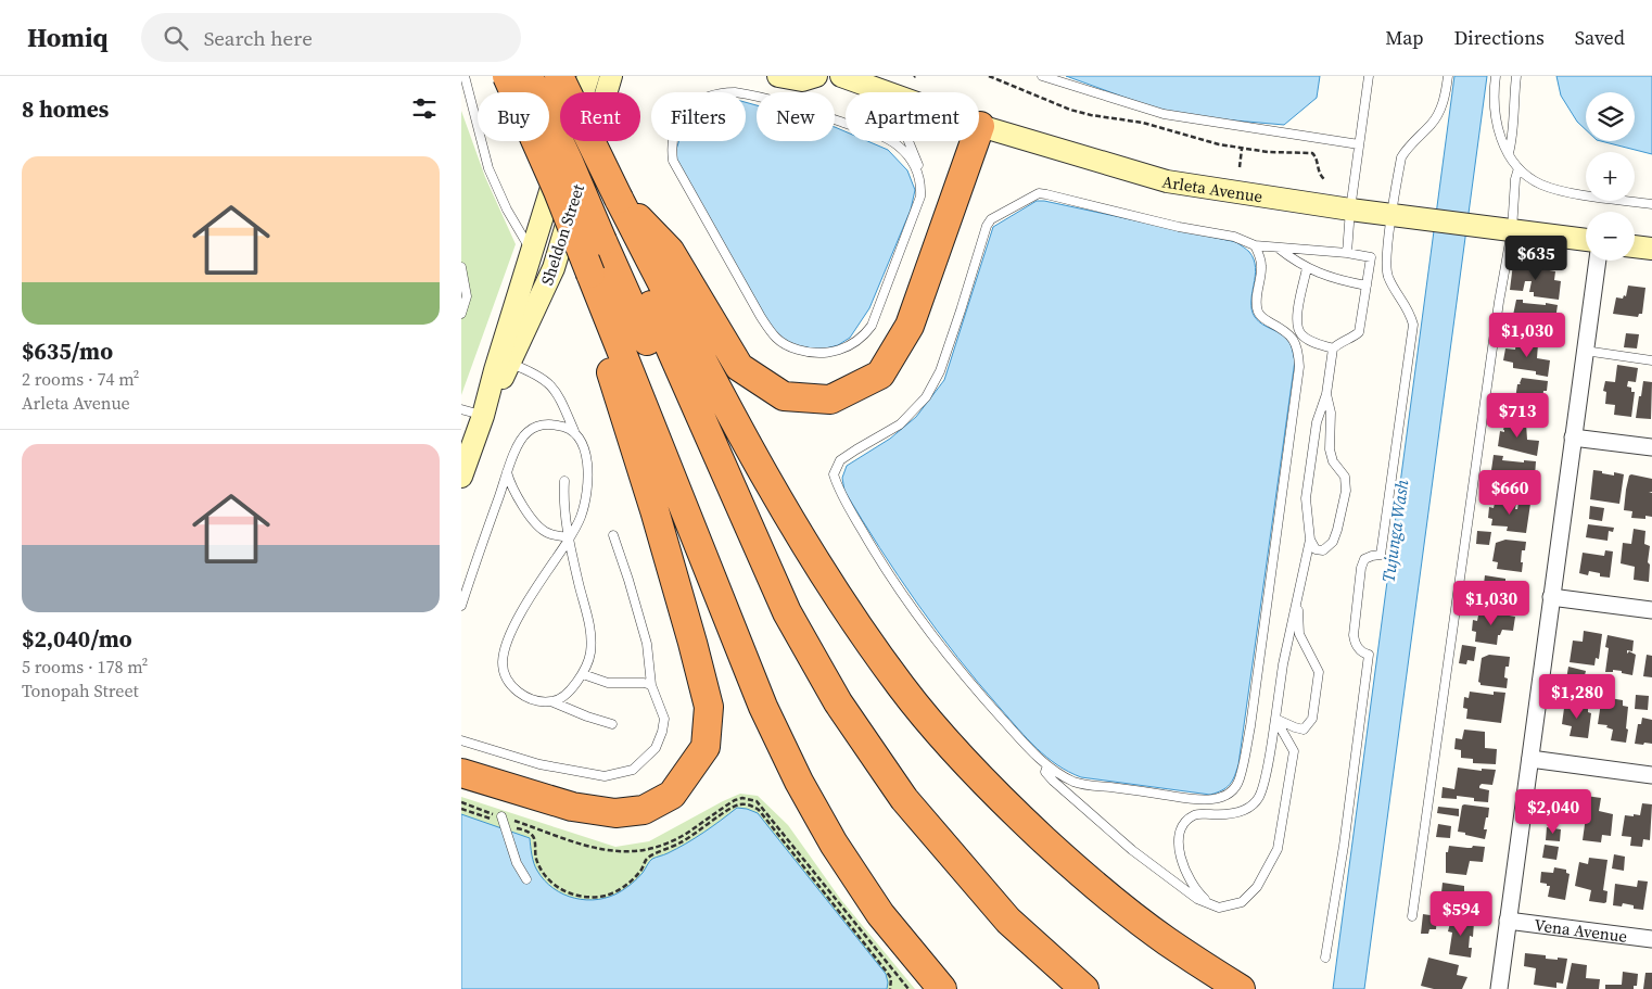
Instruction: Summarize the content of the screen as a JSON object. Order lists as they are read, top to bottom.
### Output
{
  "streets": {
    "main road": ["Arleta Avenue", "Sheldon Street"],
    "street": ["Vena Avenue"]
  },
  "water": ["Tujunga Wash"],
  "page": {
    "header": "Homiq",
    "search": "Search here",
    "nav": ["Map", "Directions", "Saved"],
    "heading": "8 homes",
    "map_buttons": ["+", "−"],
    "chip": [
      "Buy",
      "Rent",
      "Filters",
      "New",
      "Apartment"
    ],
    "list": [
      {
        "name": "$635/mo",
        "note": "2 rooms · 74 m² · Arleta Avenue"
      },
      {
        "name": "$2,040/mo",
        "note": "5 rooms · 178 m² · Tonopah Street"
      }
    ],
    "price": [
      "$635",
      "$1,030",
      "$713",
      "$660",
      "$1,030",
      "$1,280",
      "$2,040",
      "$594"
    ]
  }
}
